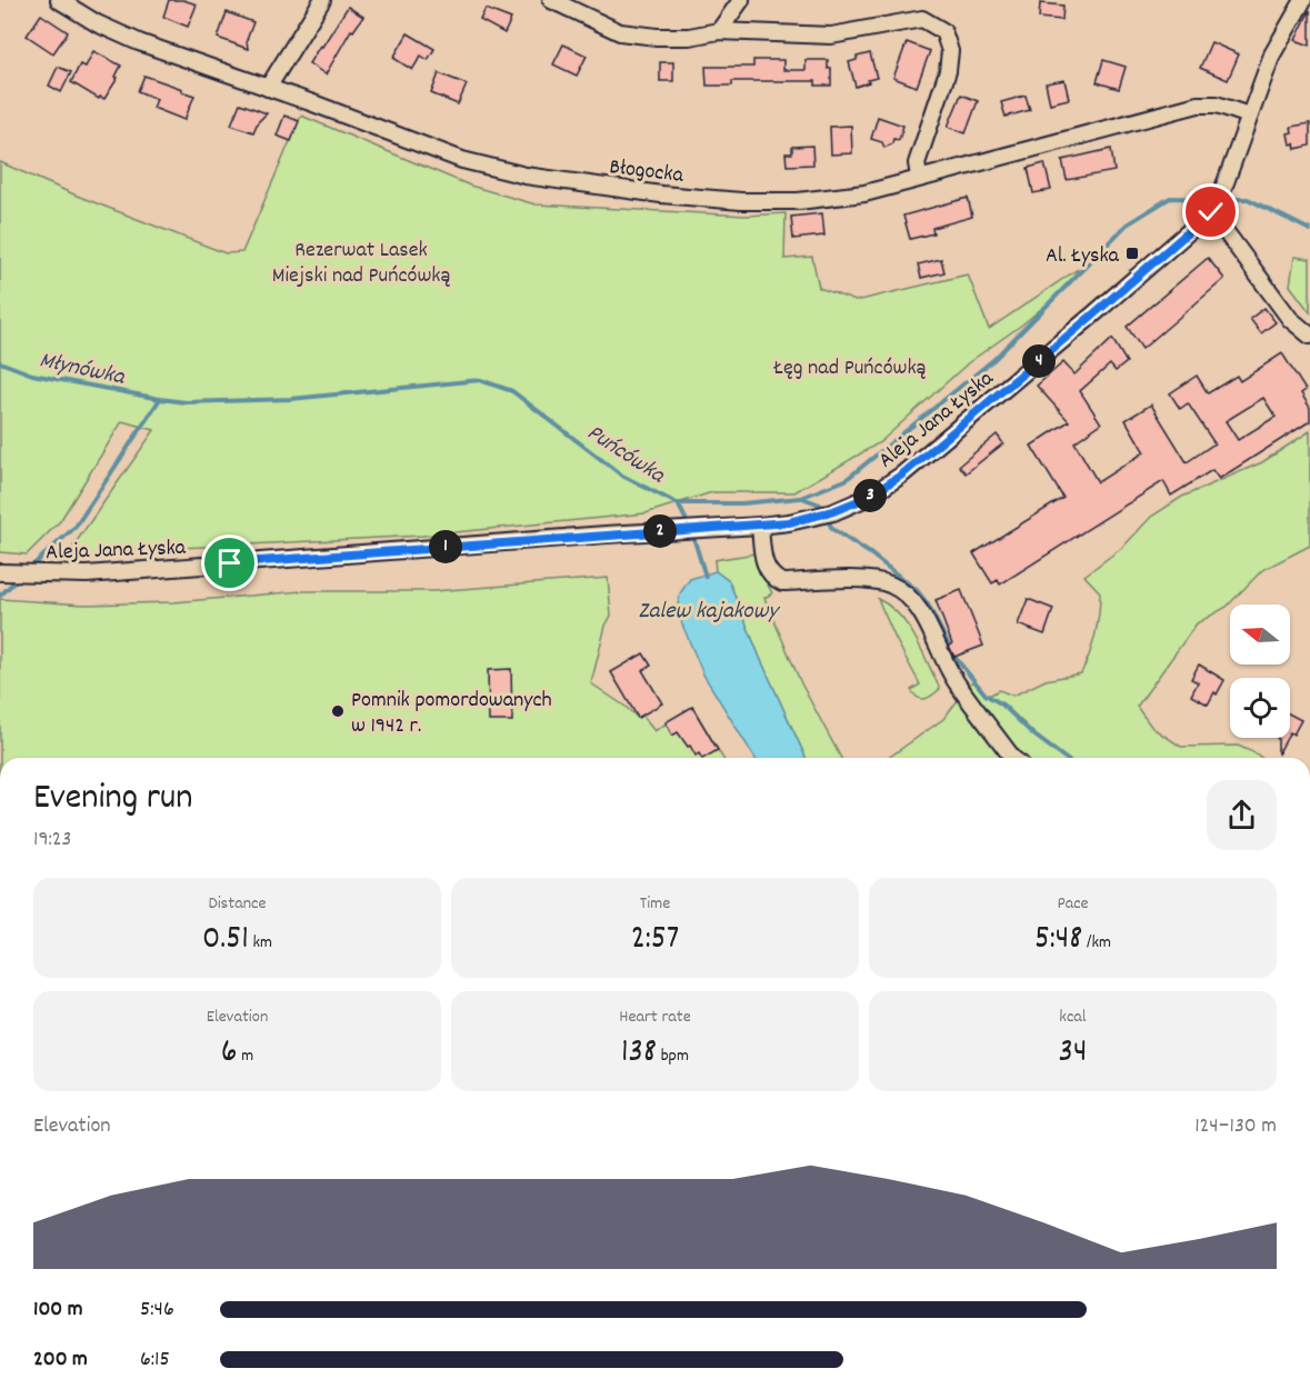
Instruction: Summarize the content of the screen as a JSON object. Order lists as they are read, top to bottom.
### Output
{
  "streets": {
    "street": ["Błogocka", "Aleja Jana Łyska"]
  },
  "crossings": [
    ["Błogocka", "Aleja Jana Łyska"]
  ],
  "water": ["Młynówka", "Puńcówka", "Zalew kajakowy"],
  "parks": ["Rezerwat Lasek Miejski nad Puńcówką", "Łęg nad Puńcówką"],
  "places": {
    "transit": ["Al. Łyska"],
    "other": ["Pomnik pomordowanych w 1942 r."]
  },
  "north": "left",
  "page": {
    "pins": [
      "4",
      "3",
      "2",
      "1"
    ],
    "heading": ["Evening run", "19:23"],
    "stats": [
      ["Distance", "0.51 km"],
      ["Time", "2:57"],
      ["Pace", "5:48 /km"],
      ["Elevation", "6 m"],
      ["Heart rate", "138 bpm"],
      ["kcal", "34"]
    ],
    "chart": ["Elevation", "124–130 m"],
    "list": [
      {
        "name": "100 m",
        "note": "5:46"
      },
      {
        "name": "200 m",
        "note": "6:15"
      }
    ]
  }
}
